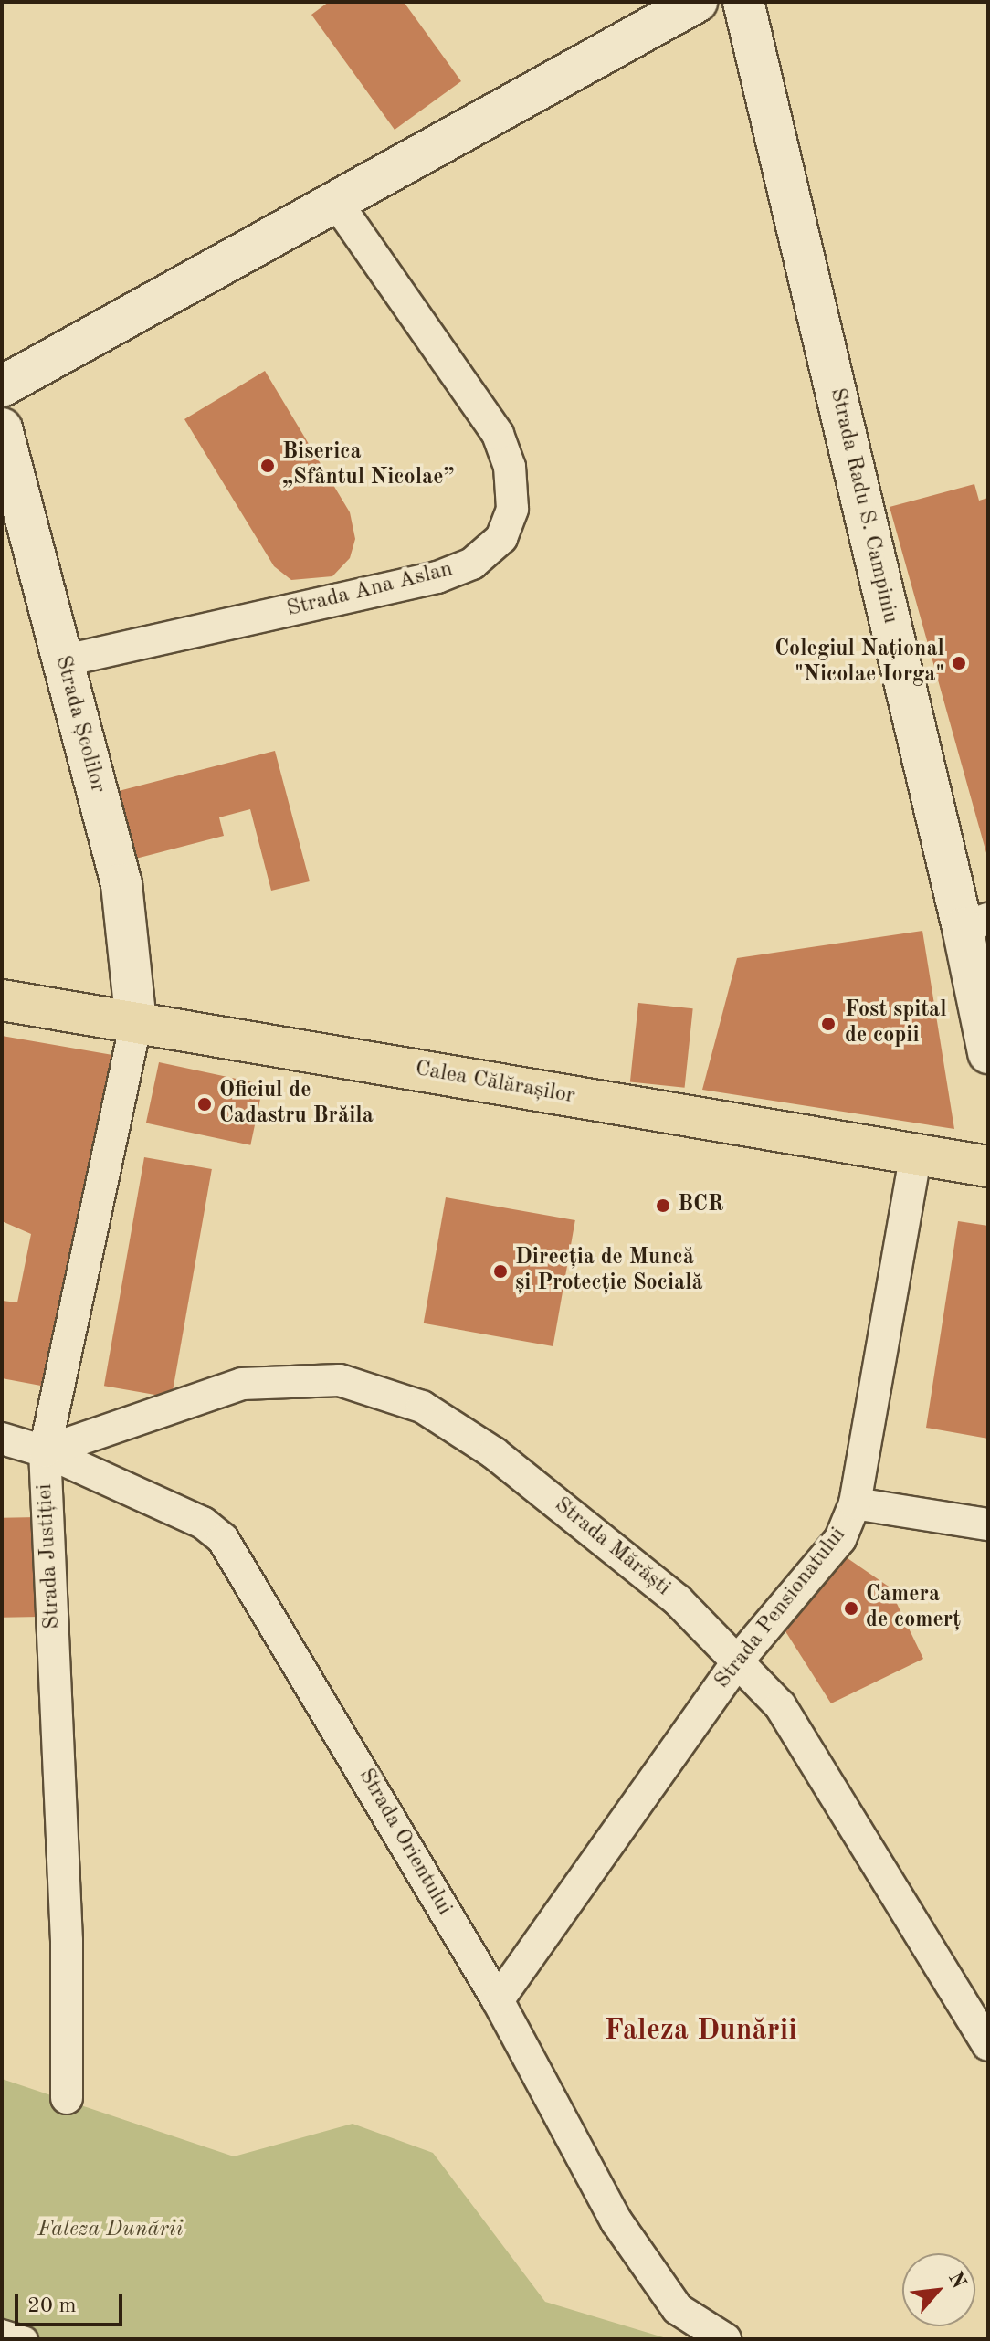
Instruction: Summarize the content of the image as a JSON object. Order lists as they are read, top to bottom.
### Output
{
  "streets": {
    "main road": ["Strada Radu S. Campiniu", "Strada Școlilor", "Calea Călărașilor"],
    "street": [
      "Strada Ana Aslan",
      "Strada Mărăști",
      "Strada Justiției",
      "Strada Pensionatului",
      "Strada Orientului"
    ]
  },
  "crossings": [
    ["Strada Ana Aslan", "Strada Școlilor"],
    ["Strada Școlilor", "Calea Călărașilor"],
    ["Strada Școlilor", "Strada Justiției"],
    ["Calea Călărașilor", "Strada Justiției"],
    ["Calea Călărașilor", "Strada Pensionatului"],
    ["Strada Mărăști", "Strada Justiției"],
    ["Strada Mărăști", "Strada Pensionatului"],
    ["Strada Mărăști", "Strada Orientului"],
    ["Strada Justiției", "Strada Orientului"],
    ["Strada Pensionatului", "Strada Orientului"]
  ],
  "districts": ["Faleza Dunării"],
  "parks": ["Faleza Dunării"],
  "places": [
    "Biserica „Sfântul Nicolae”",
    "Colegiul Național \"Nicolae Iorga\"",
    "Fost spital de copii",
    "Oficiul de Cadastru Brăila",
    "BCR",
    "Direcția de Muncă și Protecție Socială",
    "Camera de comerț"
  ],
  "scale_bar": "20 m",
  "north": "top right"
}
